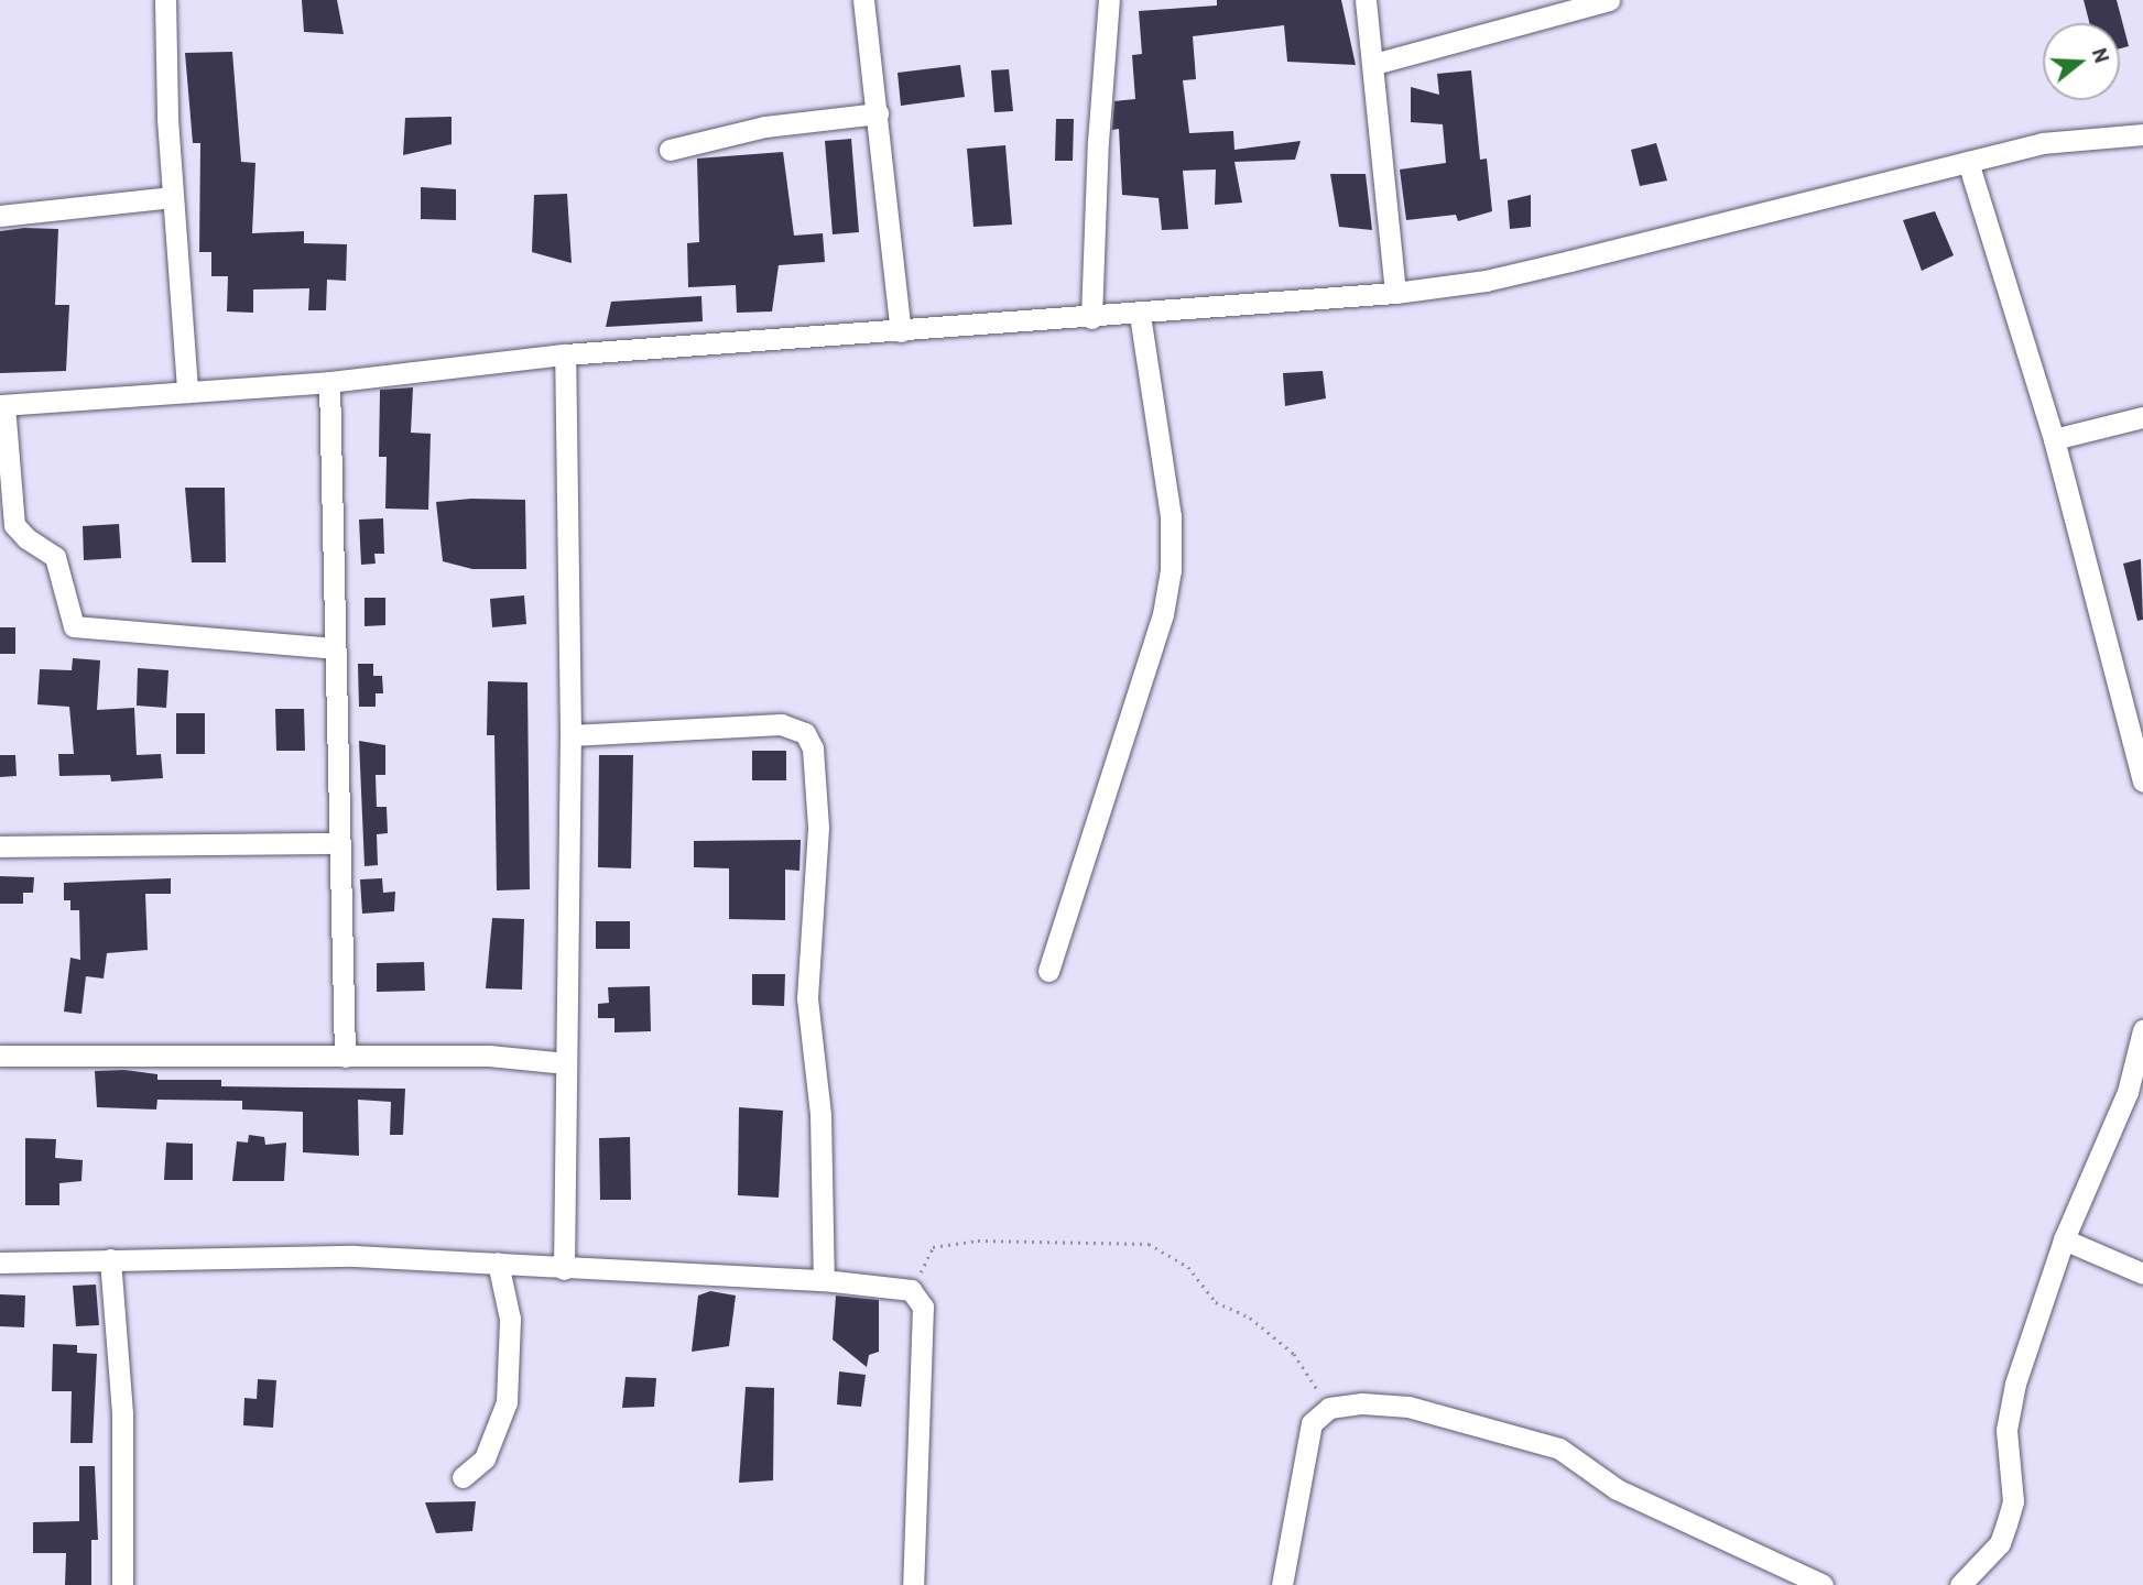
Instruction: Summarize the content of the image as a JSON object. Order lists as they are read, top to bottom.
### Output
{
  "north": "right"
}
